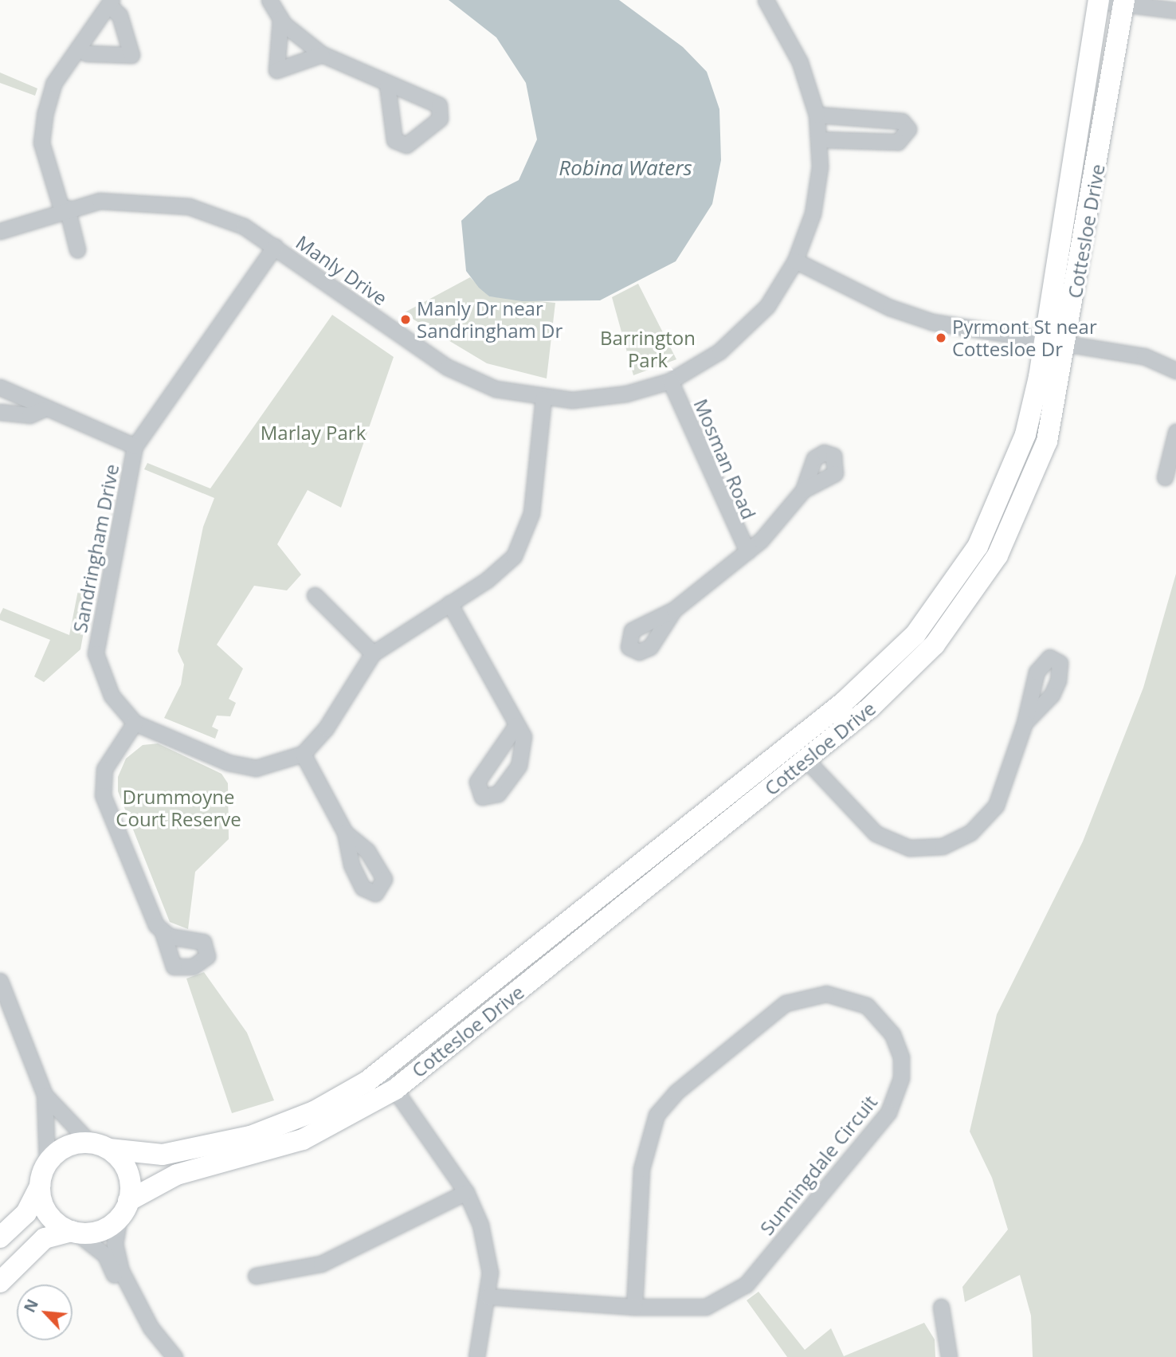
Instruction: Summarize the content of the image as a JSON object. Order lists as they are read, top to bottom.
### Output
{
  "streets": {
    "main road": ["Cottesloe Drive"],
    "street": [
      "Manly Drive",
      "Mosman Road",
      "Sandringham Drive",
      "Sunningdale Circuit"
    ]
  },
  "crossings": [
    ["Manly Drive", "Mosman Road"],
    ["Manly Drive", "Sandringham Drive"]
  ],
  "water": ["Robina Waters"],
  "parks": ["Barrington Park", "Marlay Park", "Drummoyne Court Reserve"],
  "places": ["Manly Dr near Sandringham Dr", "Pyrmont St near Cottesloe Dr"],
  "north": "top left"
}
